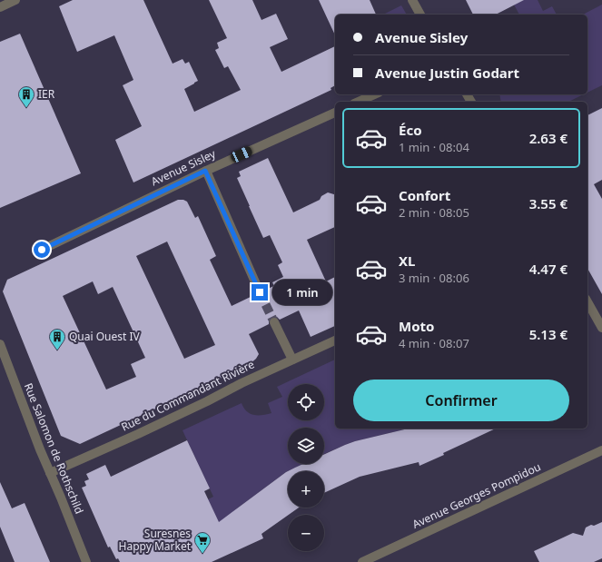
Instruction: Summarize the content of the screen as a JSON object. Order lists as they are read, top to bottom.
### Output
{
  "streets": {
    "street": [
      "Avenue Sisley",
      "Rue du Commandant Rivière",
      "Rue Salomon de Rothschild",
      "Avenue Georges Pompidou"
    ]
  },
  "crossings": [
    ["Rue du Commandant Rivière", "Rue Salomon de Rothschild"]
  ],
  "places": {
    "building": ["IER", "Quai Ouest IV"],
    "supermarket": ["Suresnes Happy Market"]
  },
  "page": {
    "banner": ["Avenue Sisley", "Avenue Justin Godart"],
    "list": [
      {
        "name": "Éco",
        "note": "1 min · 08:04",
        "value": "2.63 €"
      },
      {
        "name": "Confort",
        "note": "2 min · 08:05",
        "value": "3.55 €"
      },
      {
        "name": "XL",
        "note": "3 min · 08:06",
        "value": "4.47 €"
      },
      {
        "name": "Moto",
        "note": "4 min · 08:07",
        "value": "5.13 €"
      }
    ],
    "bubble": "1 min",
    "buttons": "Confirmer",
    "map_buttons": ["+", "−"]
  }
}
